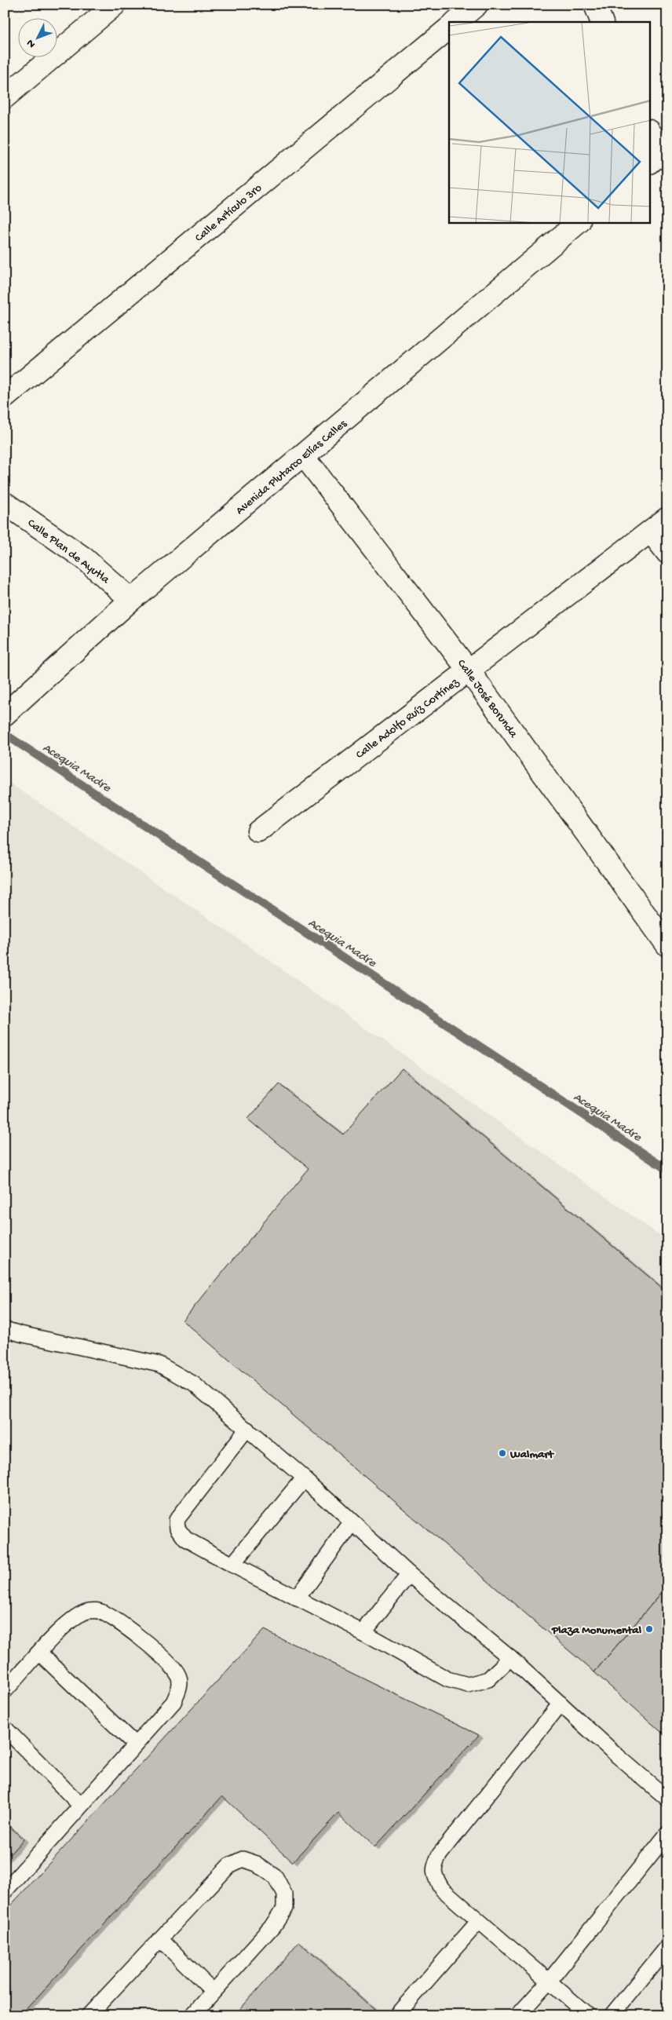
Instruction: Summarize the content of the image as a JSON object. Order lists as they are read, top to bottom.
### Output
{
  "streets": {
    "street": [
      "Calle Artículo 3ro",
      "Avenida Plutarco Elías Calles",
      "Calle Plan de Ayutla",
      "Calle José Borunda",
      "Calle Adolfo Ruíz Cortínez"
    ]
  },
  "crossings": [
    ["Avenida Plutarco Elías Calles", "Calle Plan de Ayutla"],
    ["Avenida Plutarco Elías Calles", "Calle José Borunda"],
    ["Calle José Borunda", "Calle Adolfo Ruíz Cortínez"]
  ],
  "water": ["Acequia Madre"],
  "places": ["Walmart", "Plaza Monumental"],
  "north": "bottom left"
}
